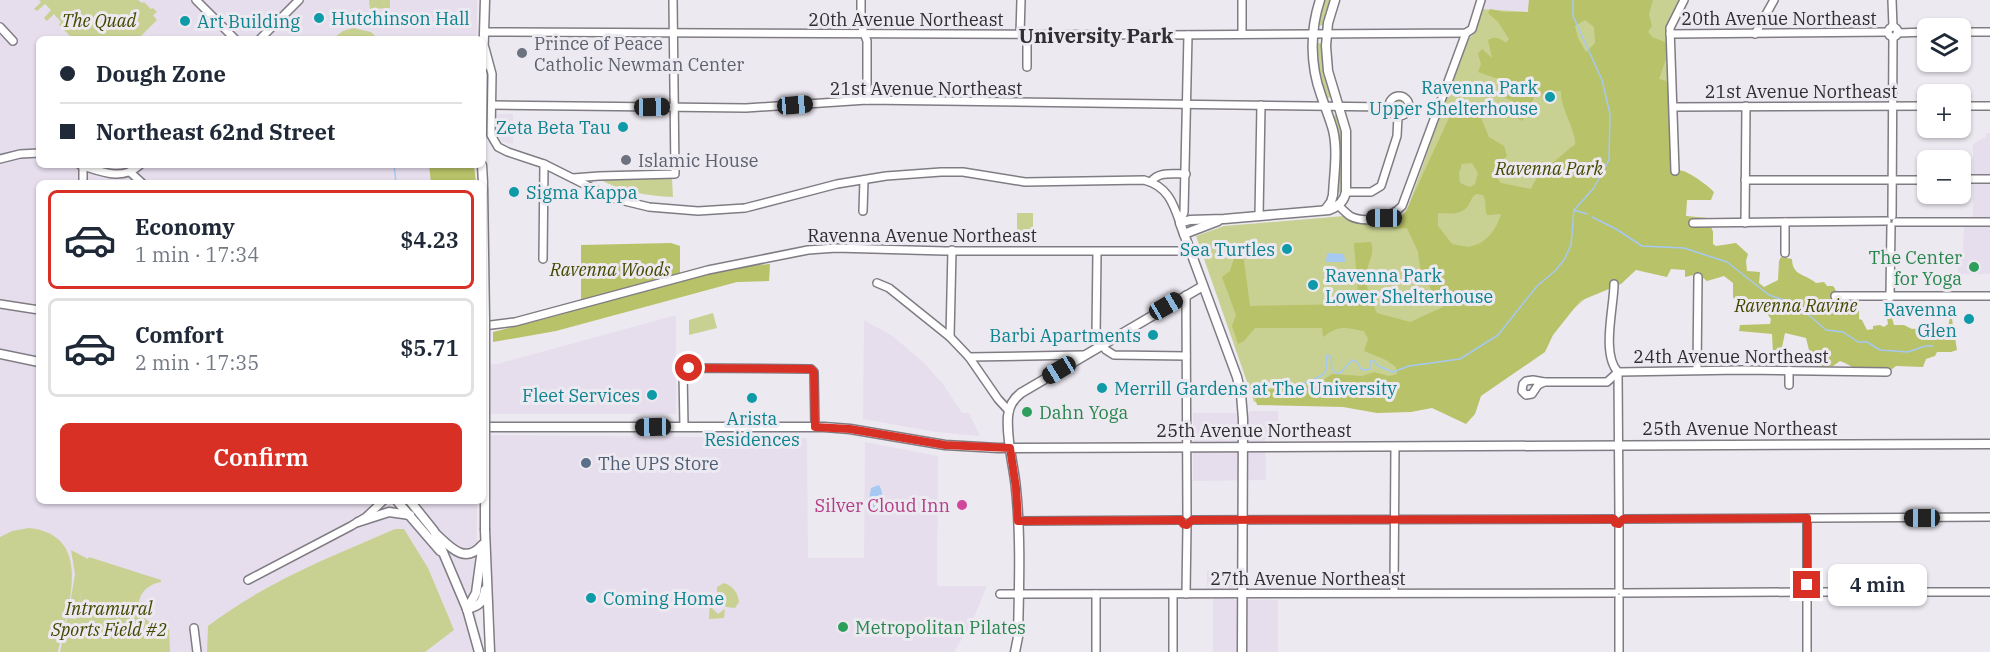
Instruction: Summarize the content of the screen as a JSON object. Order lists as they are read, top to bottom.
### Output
{
  "streets": {
    "main road": ["25th Avenue Northeast"],
    "street": [
      "20th Avenue Northeast",
      "21st Avenue Northeast",
      "Ravenna Avenue Northeast",
      "24th Avenue Northeast",
      "27th Avenue Northeast"
    ]
  },
  "districts": ["University Park"],
  "parks": [
    "The Quad",
    "Ravenna Park",
    "Ravenna Woods",
    "Ravenna Ravine",
    "Intramural Sports Field #2"
  ],
  "places": [
    "Hutchinson Hall",
    "Art Building",
    "Prince of Peace Catholic Newman Center",
    "Ravenna Park Upper Shelterhouse",
    "Zeta Beta Tau",
    "Islamic House",
    "Sigma Kappa",
    "Sea Turtles",
    "The Center for Yoga",
    "Ravenna Park Lower Shelterhouse",
    "Ravenna Glen",
    "Barbi Apartments",
    "Merrill Gardens at The University",
    "Fleet Services",
    "Arista Residences",
    "Dahn Yoga",
    "The UPS Store",
    "Silver Cloud Inn",
    "Coming Home",
    "Metropolitan Pilates"
  ],
  "page": {
    "map_buttons": ["+", "−"],
    "banner": ["Dough Zone", "Northeast 62nd Street"],
    "list": [
      {
        "name": "Economy",
        "note": "1 min · 17:34",
        "value": "$4.23"
      },
      {
        "name": "Comfort",
        "note": "2 min · 17:35",
        "value": "$5.71"
      }
    ],
    "buttons": "Confirm",
    "bubble": "4 min"
  }
}
